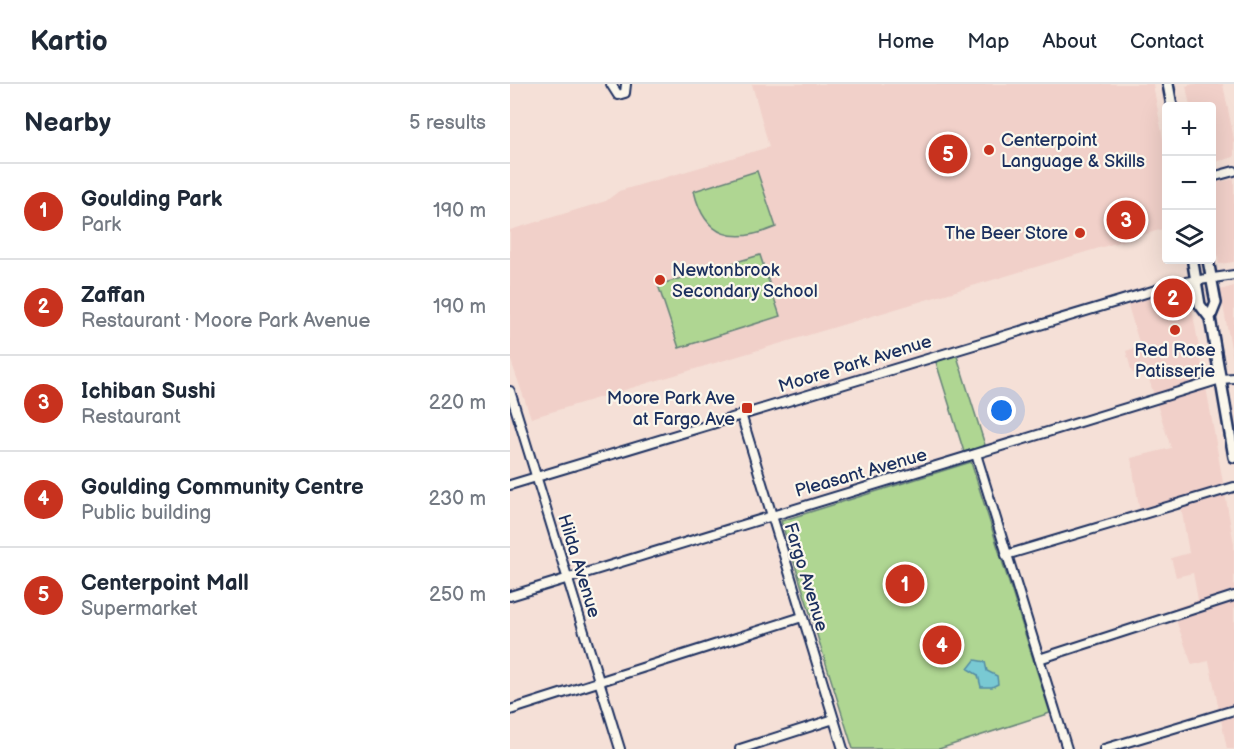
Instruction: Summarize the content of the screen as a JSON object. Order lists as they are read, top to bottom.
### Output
{
  "streets": {
    "street": [
      "Moore Park Avenue",
      "Pleasant Avenue",
      "Hilda Avenue",
      "Fargo Avenue"
    ]
  },
  "crossings": [
    ["Moore Park Avenue", "Hilda Avenue"],
    ["Moore Park Avenue", "Fargo Avenue"],
    ["Pleasant Avenue", "Hilda Avenue"],
    ["Pleasant Avenue", "Fargo Avenue"]
  ],
  "places": {
    "other": [
      "Centerpoint Language & Skills",
      "The Beer Store",
      "Newtonbrook Secondary School",
      "Red Rose Patisserie"
    ],
    "transit": ["Moore Park Ave at Fargo Ave"]
  },
  "page": {
    "header": "Kartio",
    "nav": [
      "Home",
      "Map",
      "About",
      "Contact"
    ],
    "heading": ["Nearby", "5 results"],
    "map_buttons": ["+", "−"],
    "pins": [
      "5",
      "3",
      "2",
      "1",
      "4"
    ],
    "list": [
      {
        "mark": "1",
        "name": "Goulding Park",
        "note": "Park",
        "value": "190 m"
      },
      {
        "mark": "2",
        "name": "Zaffan",
        "note": "Restaurant · Moore Park Avenue",
        "value": "190 m"
      },
      {
        "mark": "3",
        "name": "Ichiban Sushi",
        "note": "Restaurant",
        "value": "220 m"
      },
      {
        "mark": "4",
        "name": "Goulding Community Centre",
        "note": "Public building",
        "value": "230 m"
      },
      {
        "mark": "5",
        "name": "Centerpoint Mall",
        "note": "Supermarket",
        "value": "250 m"
      }
    ]
  }
}
